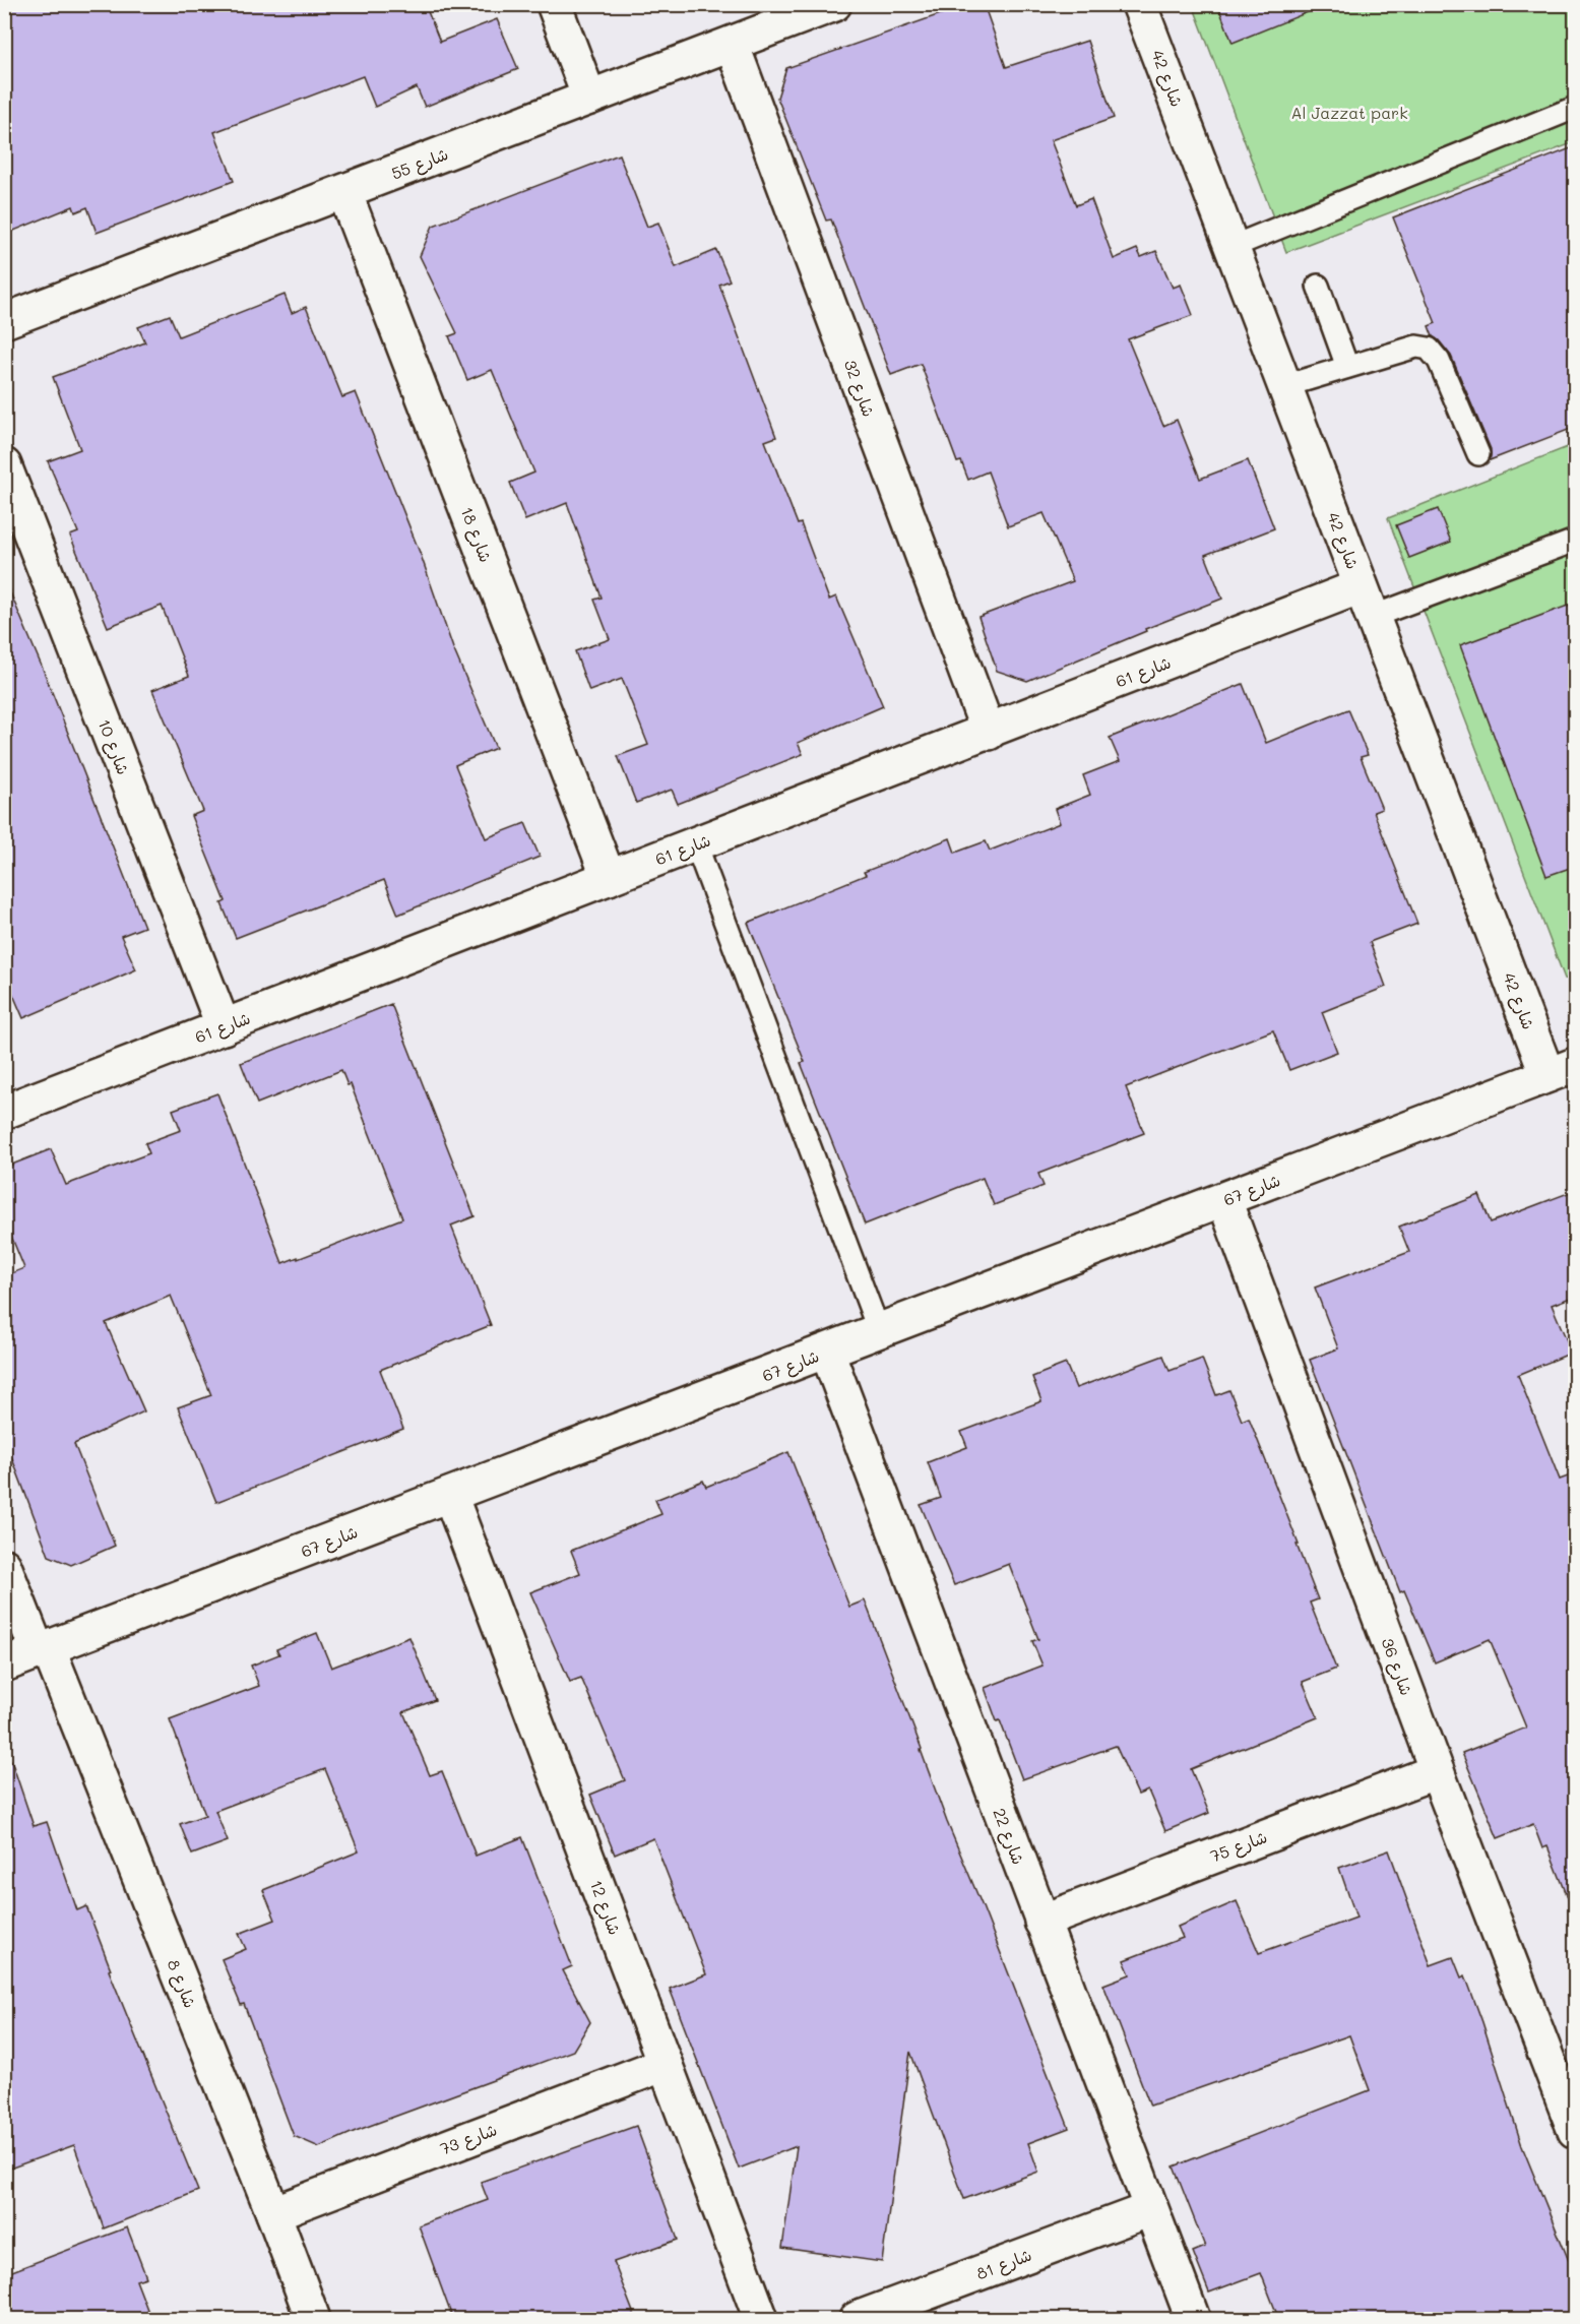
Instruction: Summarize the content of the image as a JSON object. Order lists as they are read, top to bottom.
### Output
{
  "streets": {
    "street": [
      "شارع 42",
      "شارع 55",
      "شارع 32",
      "شارع 18",
      "شارع 61",
      "شارع 10",
      "شارع 67",
      "شارع 36",
      "شارع 22",
      "شارع 75",
      "شارع 12",
      "شارع 8",
      "شارع 73",
      "شارع 81"
    ]
  },
  "crossings": [
    ["شارع 42", "شارع 61"],
    ["شارع 42", "شارع 67"],
    ["شارع 55", "شارع 32"],
    ["شارع 55", "شارع 18"],
    ["شارع 32", "شارع 61"],
    ["شارع 18", "شارع 61"],
    ["شارع 61", "شارع 10"],
    ["شارع 67", "شارع 36"],
    ["شارع 67", "شارع 22"],
    ["شارع 67", "شارع 12"],
    ["شارع 67", "شارع 8"],
    ["شارع 36", "شارع 75"],
    ["شارع 22", "شارع 75"],
    ["شارع 22", "شارع 81"],
    ["شارع 12", "شارع 73"],
    ["شارع 8", "شارع 73"]
  ],
  "parks": ["Al Jazzat park"]
}
